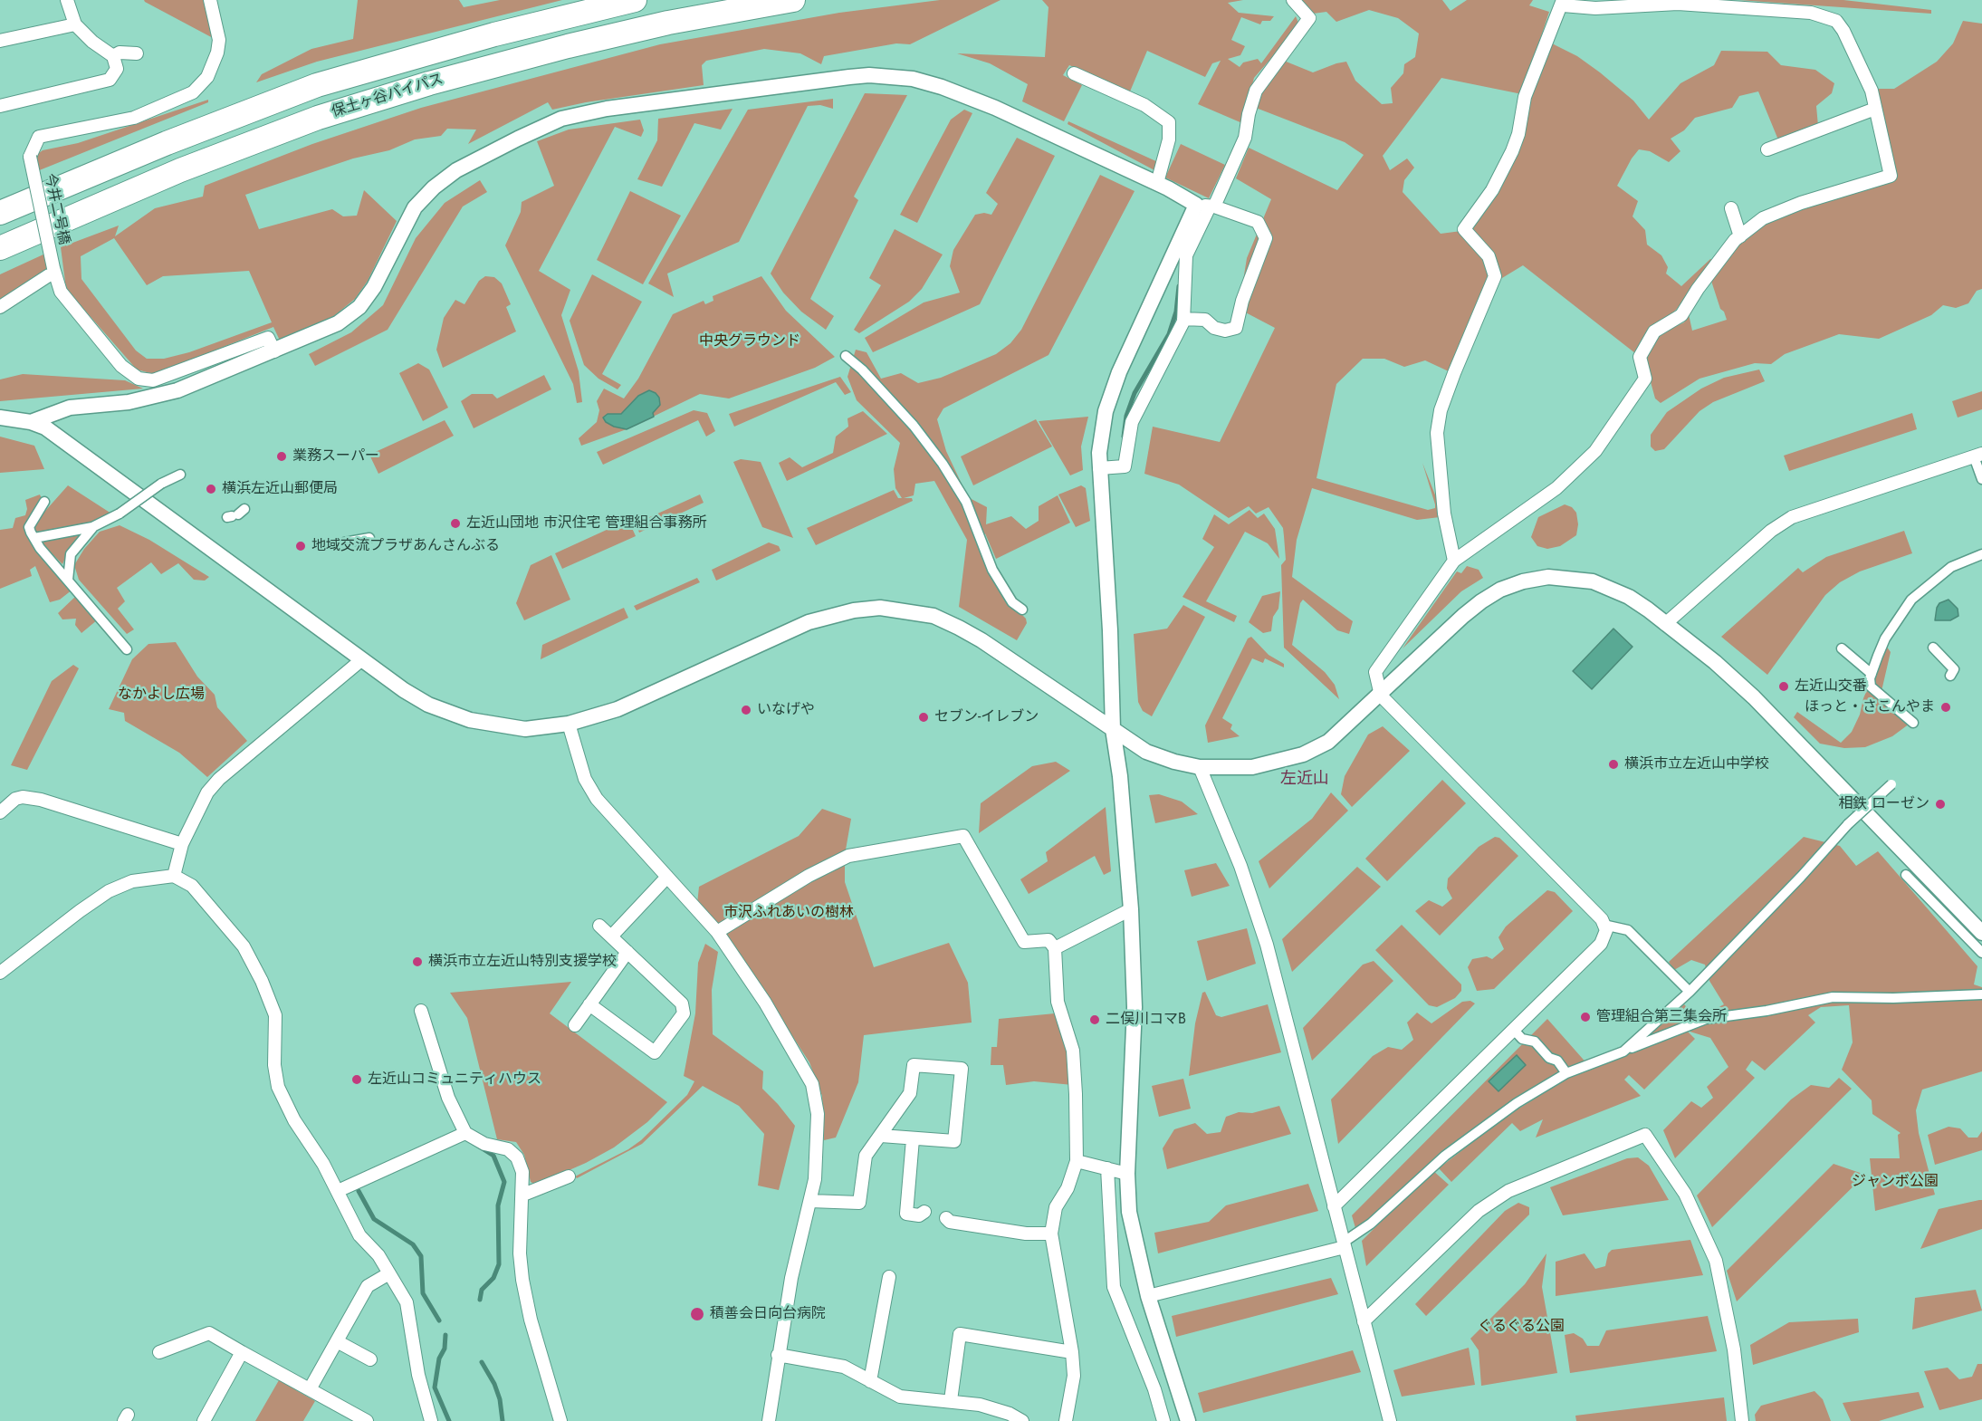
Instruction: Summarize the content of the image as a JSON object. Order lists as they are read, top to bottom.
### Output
{
  "streets": {
    "highway": ["保土ヶ谷バイパス"],
    "street": ["今井二号橋"]
  },
  "districts": ["左近山"],
  "parks": [
    "中央グラウンド",
    "なかよし広場",
    "市沢ふれあいの樹林",
    "ジャンボ公園",
    "ぐるぐる公園"
  ],
  "places": [
    "業務スーパー",
    "横浜左近山郵便局",
    "左近山団地 市沢住宅 管理組合事務所",
    "地域交流プラザあんさんぶる",
    "左近山交番",
    "ほっと・さこんやま",
    "いなげや",
    "セブン-イレブン",
    "横浜市立左近山中学校",
    "相鉄 ローゼン",
    "横浜市立左近山特別支援学校",
    "管理組合第三集会所",
    "二俣川コマB",
    "左近山コミュニティハウス",
    "積善会日向台病院"
  ]
}
